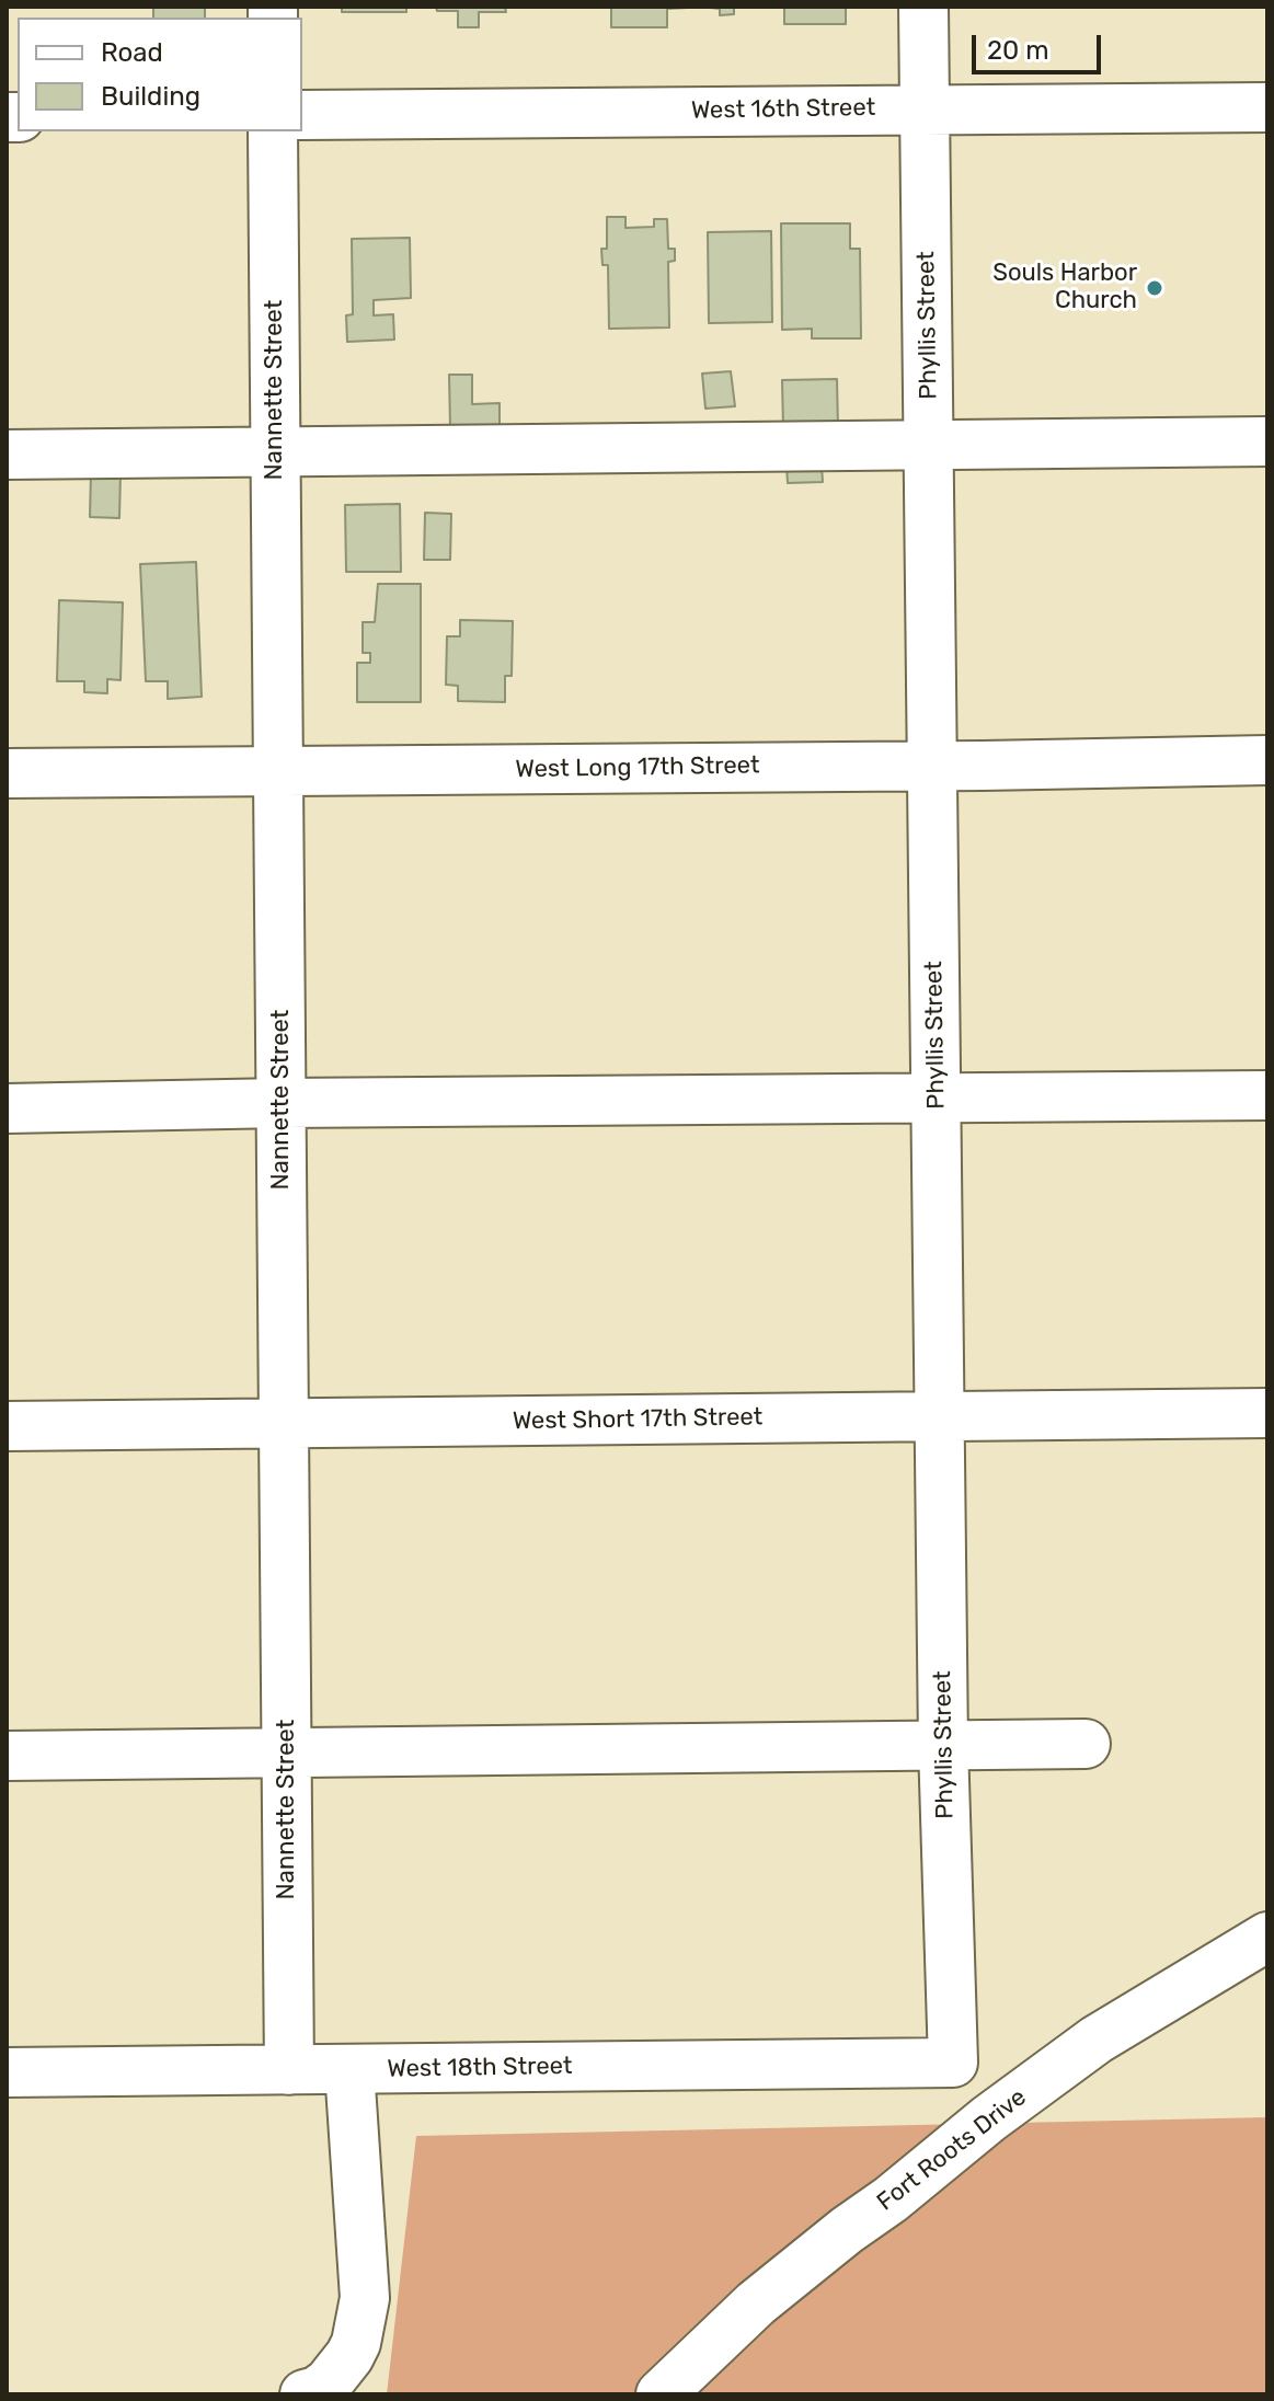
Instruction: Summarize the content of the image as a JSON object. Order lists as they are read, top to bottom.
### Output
{
  "streets": {
    "street": [
      "West 16th Street",
      "Phyllis Street",
      "Nannette Street",
      "West Long 17th Street",
      "West Short 17th Street",
      "West 18th Street",
      "Fort Roots Drive"
    ]
  },
  "crossings": [
    ["West 16th Street", "Phyllis Street"],
    ["Phyllis Street", "West Long 17th Street"],
    ["Phyllis Street", "West Short 17th Street"],
    ["Phyllis Street", "West 18th Street"],
    ["Nannette Street", "West Long 17th Street"],
    ["Nannette Street", "West Short 17th Street"],
    ["Nannette Street", "West 18th Street"]
  ],
  "places": ["Souls Harbor Church"],
  "legend": ["Road", "Building"],
  "scale_bar": "20 m"
}
